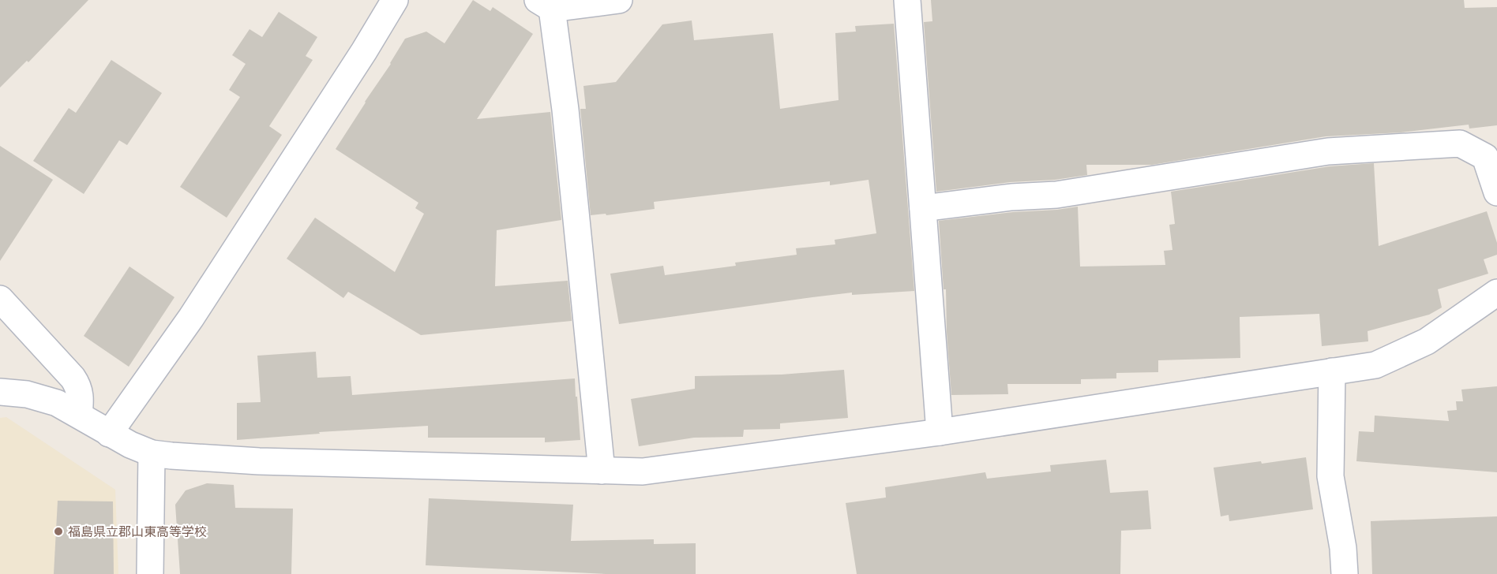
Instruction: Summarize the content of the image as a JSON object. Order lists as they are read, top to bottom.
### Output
{
  "places": ["福島県立郡山東高等学校"]
}
